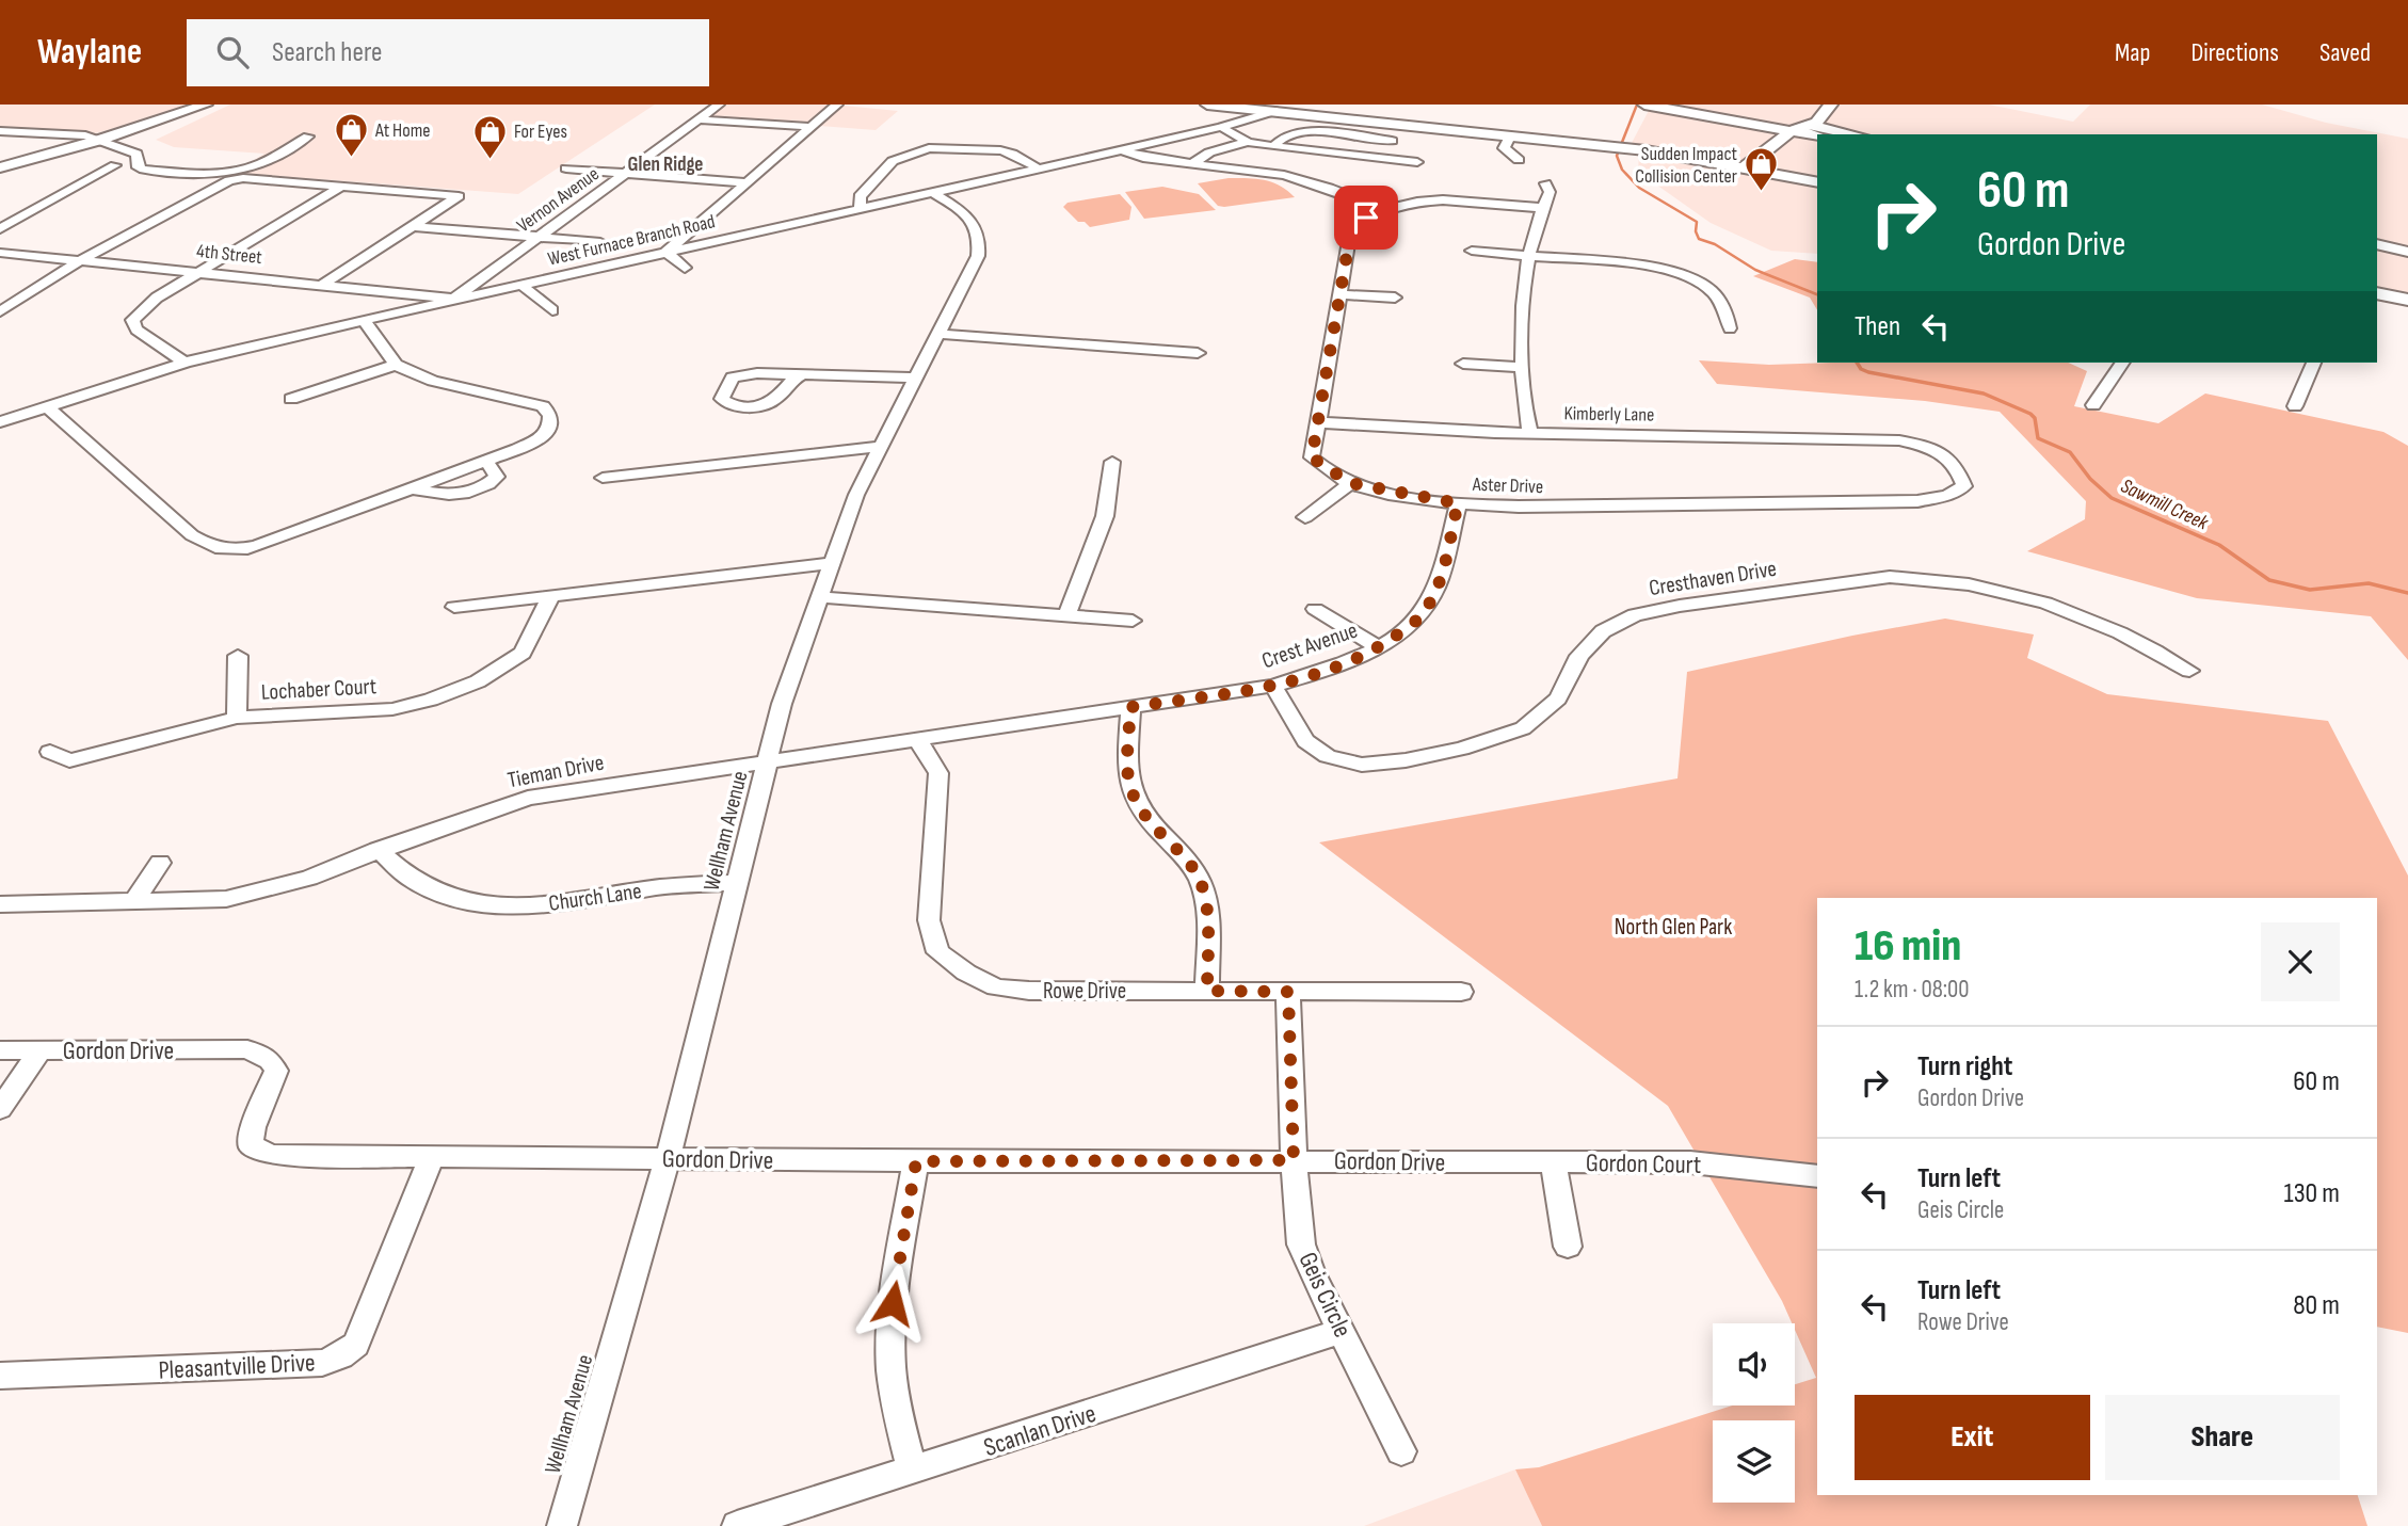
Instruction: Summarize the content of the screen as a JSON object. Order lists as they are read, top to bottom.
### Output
{
  "streets": {
    "street": [
      "Vernon Avenue",
      "West Furnace Branch Road",
      "4th Street",
      "Kimberly Lane",
      "Aster Drive",
      "Cresthaven Drive",
      "Crest Avenue",
      "Lochaber Court",
      "Tieman Drive",
      "Wellham Avenue",
      "Church Lane",
      "Rowe Drive",
      "Gordon Drive",
      "Gordon Court",
      "Geis Circle",
      "Pleasantville Drive",
      "Scanlan Drive"
    ]
  },
  "crossings": [
    ["Vernon Avenue", "West Furnace Branch Road"],
    ["Vernon Avenue", "4th Street"],
    ["West Furnace Branch Road", "4th Street"],
    ["West Furnace Branch Road", "Wellham Avenue"],
    ["Kimberly Lane", "Aster Drive"],
    ["Aster Drive", "Crest Avenue"],
    ["Cresthaven Drive", "Crest Avenue"],
    ["Crest Avenue", "Tieman Drive"],
    ["Tieman Drive", "Wellham Avenue"],
    ["Tieman Drive", "Church Lane"],
    ["Tieman Drive", "Rowe Drive"],
    ["Wellham Avenue", "Church Lane"],
    ["Wellham Avenue", "Gordon Drive"],
    ["Rowe Drive", "Geis Circle"],
    ["Gordon Drive", "Gordon Court"],
    ["Gordon Drive", "Geis Circle"],
    ["Gordon Drive", "Pleasantville Drive"],
    ["Geis Circle", "Scanlan Drive"]
  ],
  "districts": ["Glen Ridge"],
  "water": ["Sawmill Creek"],
  "parks": ["North Glen Park"],
  "places": {
    "shop": ["At Home", "For Eyes", "Sudden Impact Collision Center"]
  },
  "page": {
    "header": "Waylane",
    "search": "Search here",
    "nav": ["Map", "Directions", "Saved"],
    "turn": ["60 m", "Gordon Drive"],
    "then": "Then",
    "heading": ["16 min", "1.2 km · 08:00"],
    "list": [
      {
        "name": "Turn right",
        "note": "Gordon Drive",
        "value": "60 m"
      },
      {
        "name": "Turn left",
        "note": "Geis Circle",
        "value": "130 m"
      },
      {
        "name": "Turn left",
        "note": "Rowe Drive",
        "value": "80 m"
      }
    ],
    "buttons": ["Exit", "Share"]
  }
}
